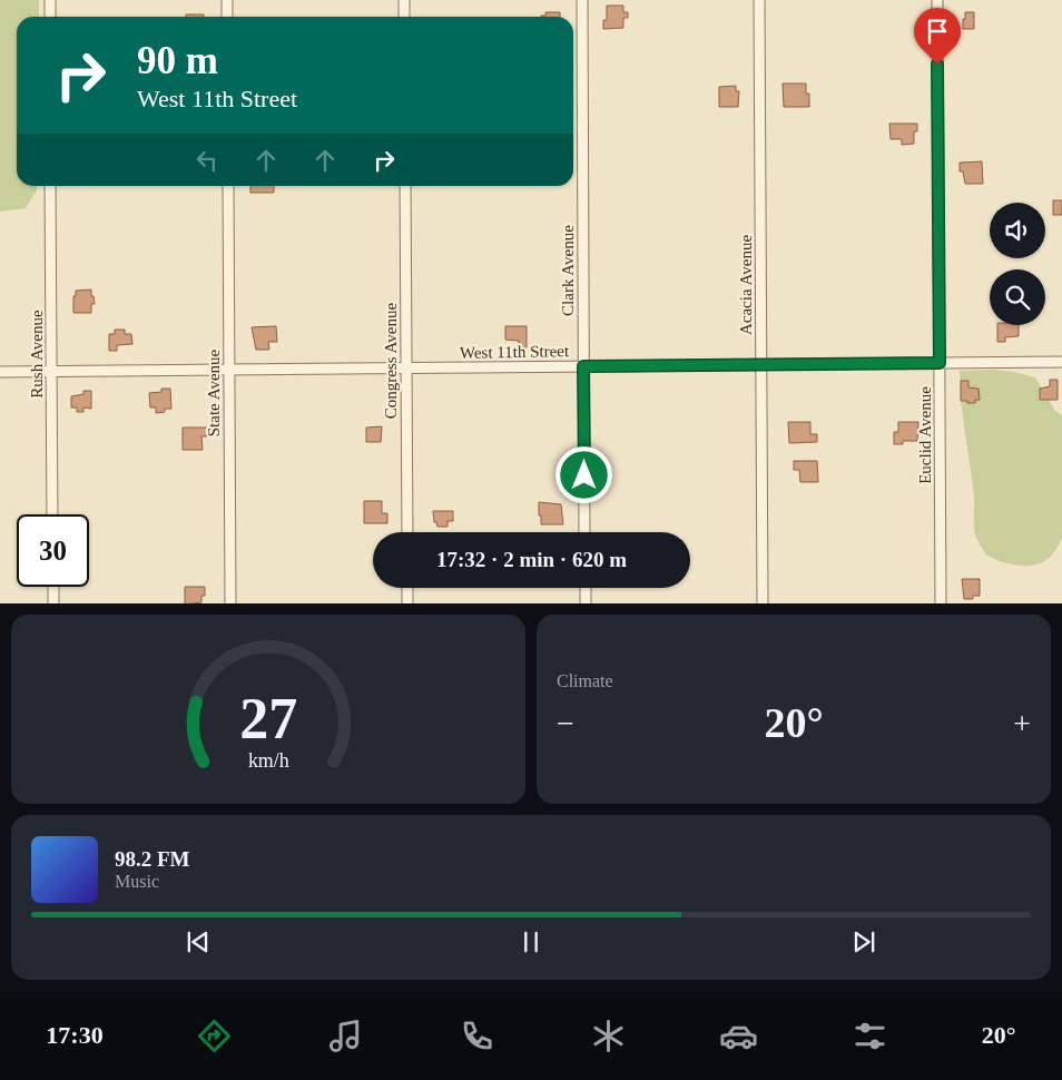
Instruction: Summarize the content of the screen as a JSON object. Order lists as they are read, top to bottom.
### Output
{
  "streets": {
    "street": [
      "Clark Avenue",
      "Acacia Avenue",
      "West 11th Street",
      "Rush Avenue",
      "Congress Avenue",
      "State Avenue",
      "Euclid Avenue"
    ]
  },
  "crossings": [
    ["Clark Avenue", "West 11th Street"],
    ["Acacia Avenue", "West 11th Street"],
    ["West 11th Street", "Rush Avenue"],
    ["West 11th Street", "Congress Avenue"],
    ["West 11th Street", "State Avenue"],
    ["West 11th Street", "Euclid Avenue"]
  ],
  "page": {
    "turn": ["90 m", "West 11th Street"],
    "limit": "30",
    "trip": "17:32 · 2 min · 620 m",
    "tile": "Climate",
    "heat": ["−", "20°", "+"],
    "song": ["98.2 FM", "Music"],
    "tabs": ["17:30", "20°"],
    "gauge": ["27", "km/h"]
  }
}
